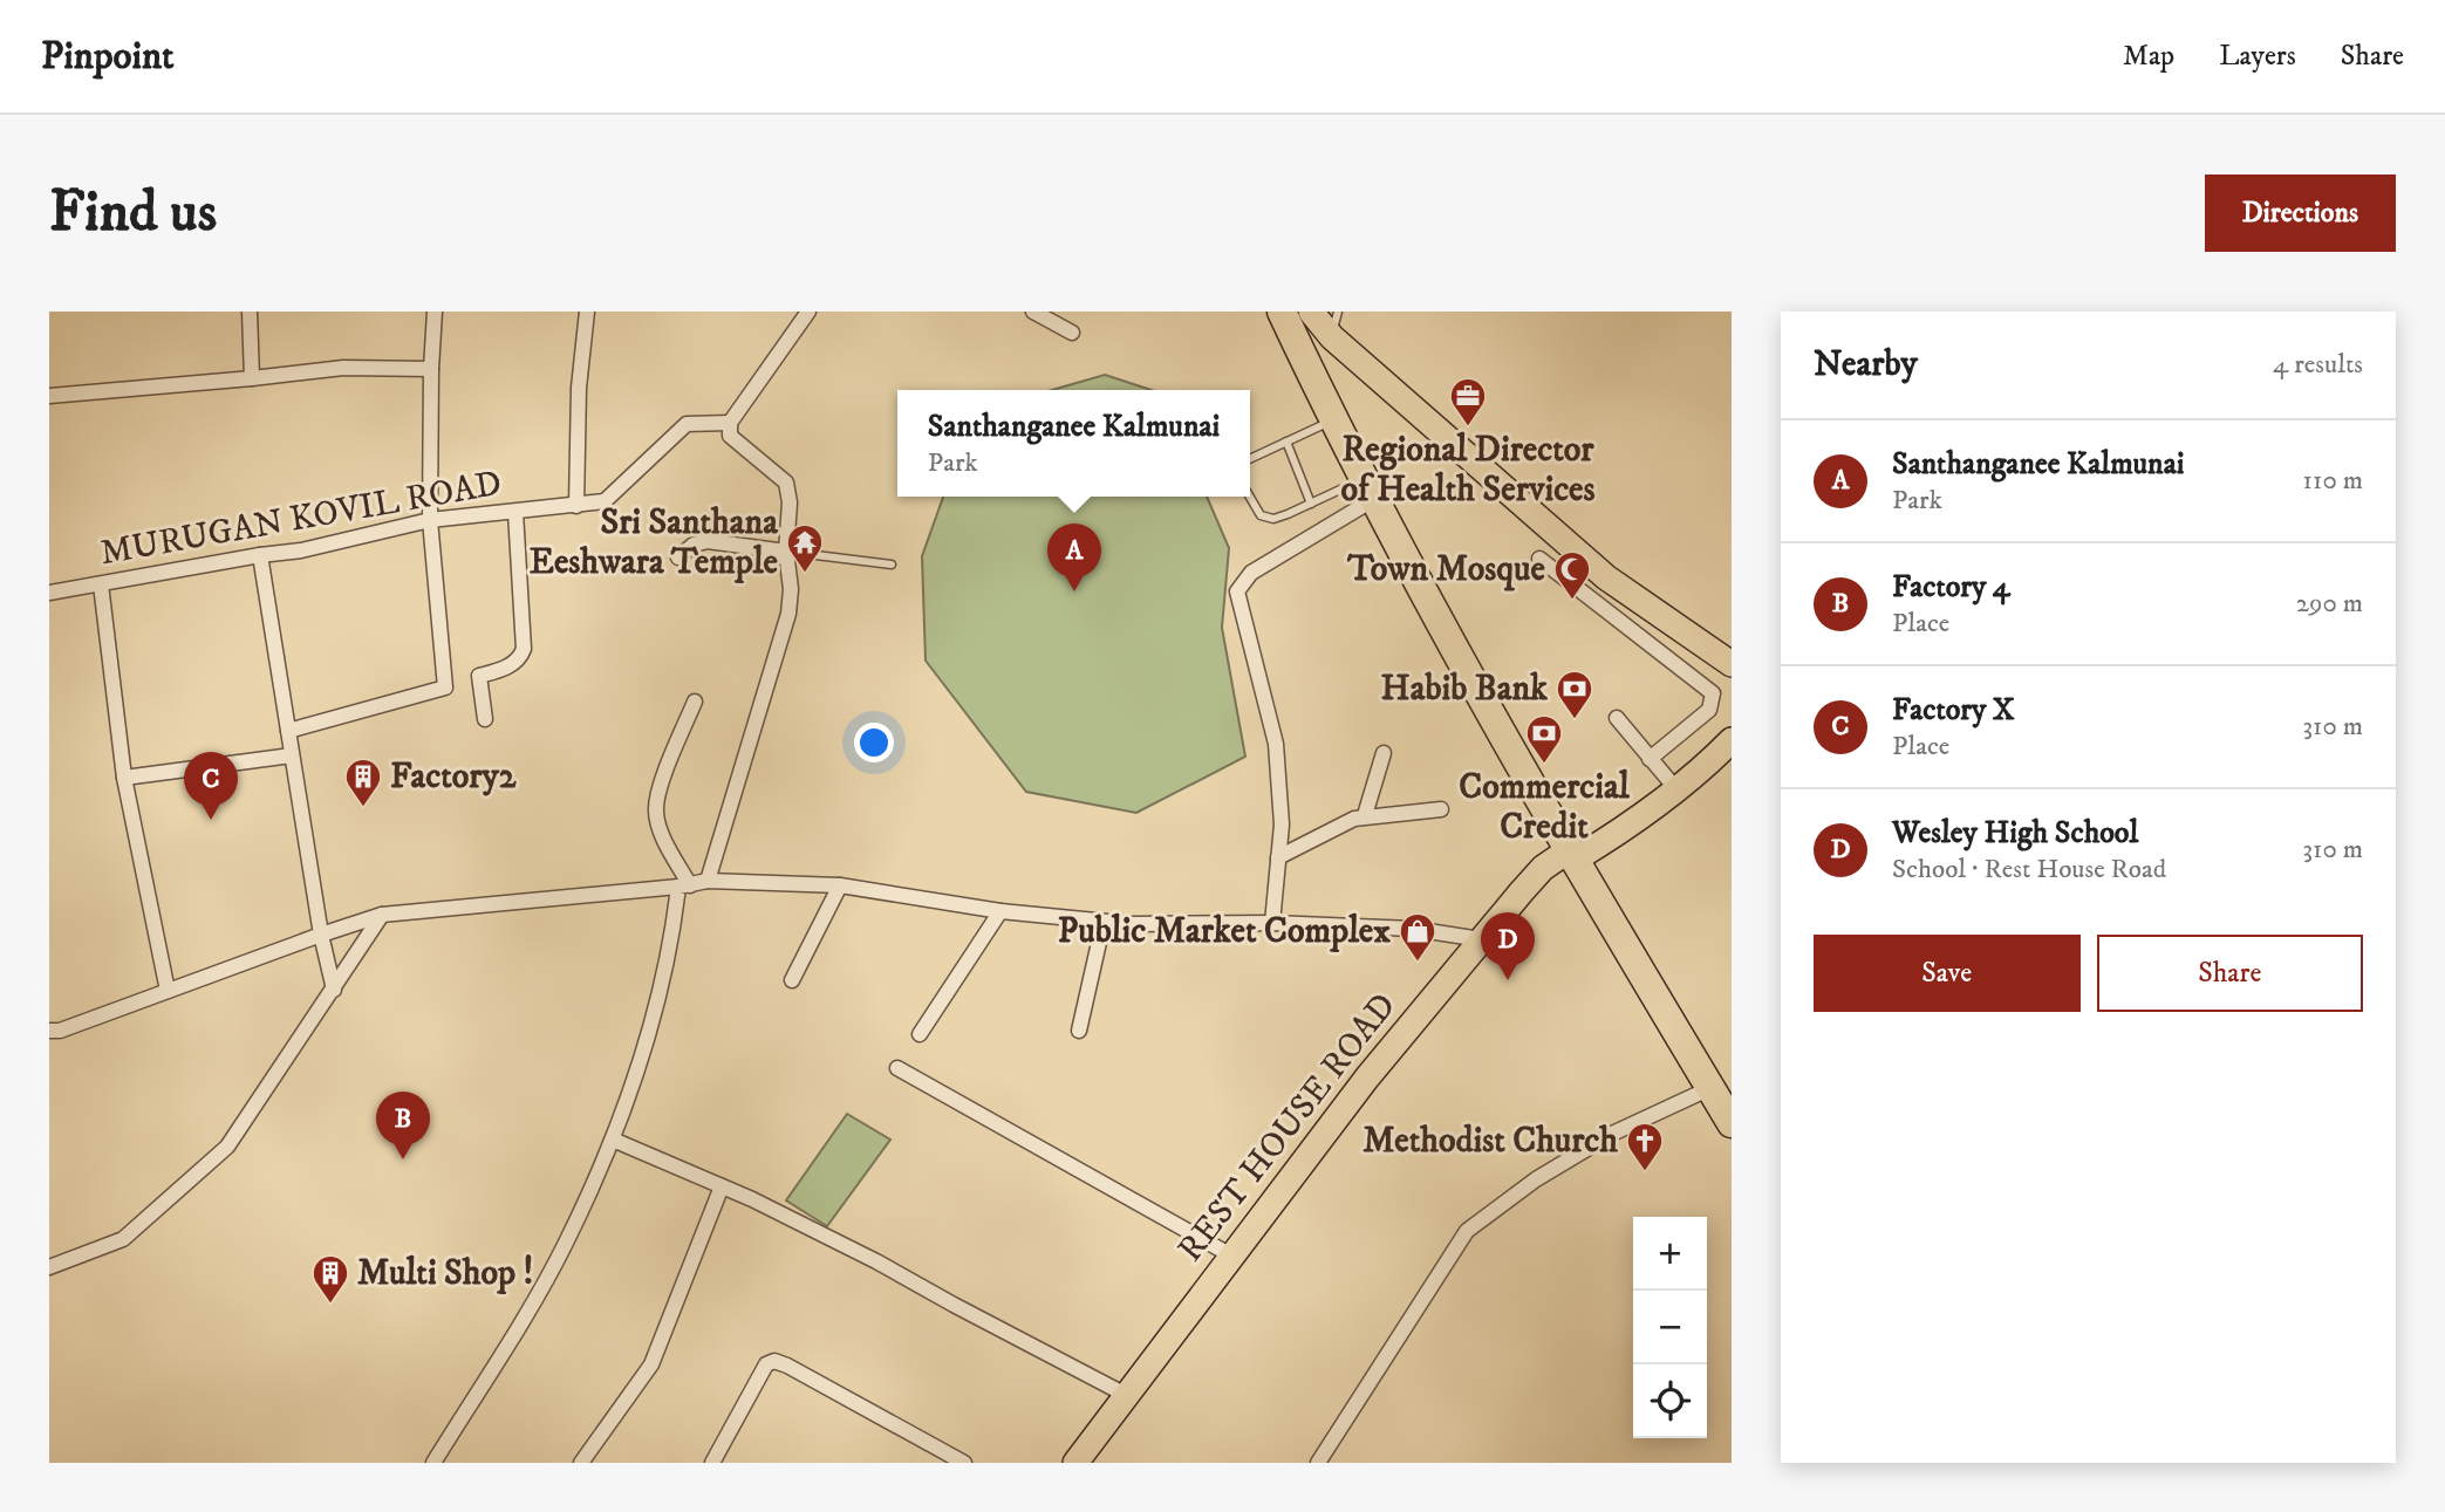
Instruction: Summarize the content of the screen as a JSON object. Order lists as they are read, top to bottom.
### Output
{
  "streets": {
    "main road": ["REST HOUSE ROAD"],
    "street": ["MURUGAN KOVIL ROAD"]
  },
  "places": {
    "office": ["Regional Director of Health Services"],
    "temple": ["Sri Santhana Eeshwara Temple"],
    "mosque": ["Town Mosque"],
    "bank": ["Habib Bank", "Commercial Credit"],
    "building": ["Factory2", "Multi Shop !"],
    "shop": ["Public Market Complex"],
    "church": ["Methodist Church"]
  },
  "page": {
    "header": "Pinpoint",
    "nav": ["Map", "Layers", "Share"],
    "buttons": [
      "Directions",
      ["Save", "Share"]
    ],
    "title": "Find us",
    "heading": ["Nearby", "4 results"],
    "popup": ["Santhanganee Kalmunai", "Park"],
    "list": [
      {
        "mark": "A",
        "name": "Santhanganee Kalmunai",
        "note": "Park",
        "value": "110 m"
      },
      {
        "mark": "B",
        "name": "Factory 4",
        "note": "Place",
        "value": "290 m"
      },
      {
        "mark": "C",
        "name": "Factory X",
        "note": "Place",
        "value": "310 m"
      },
      {
        "mark": "D",
        "name": "Wesley High School",
        "note": "School · Rest House Road",
        "value": "310 m"
      }
    ],
    "pins": [
      "A",
      "C",
      "D",
      "B"
    ],
    "map_buttons": ["+", "−"]
  }
}
